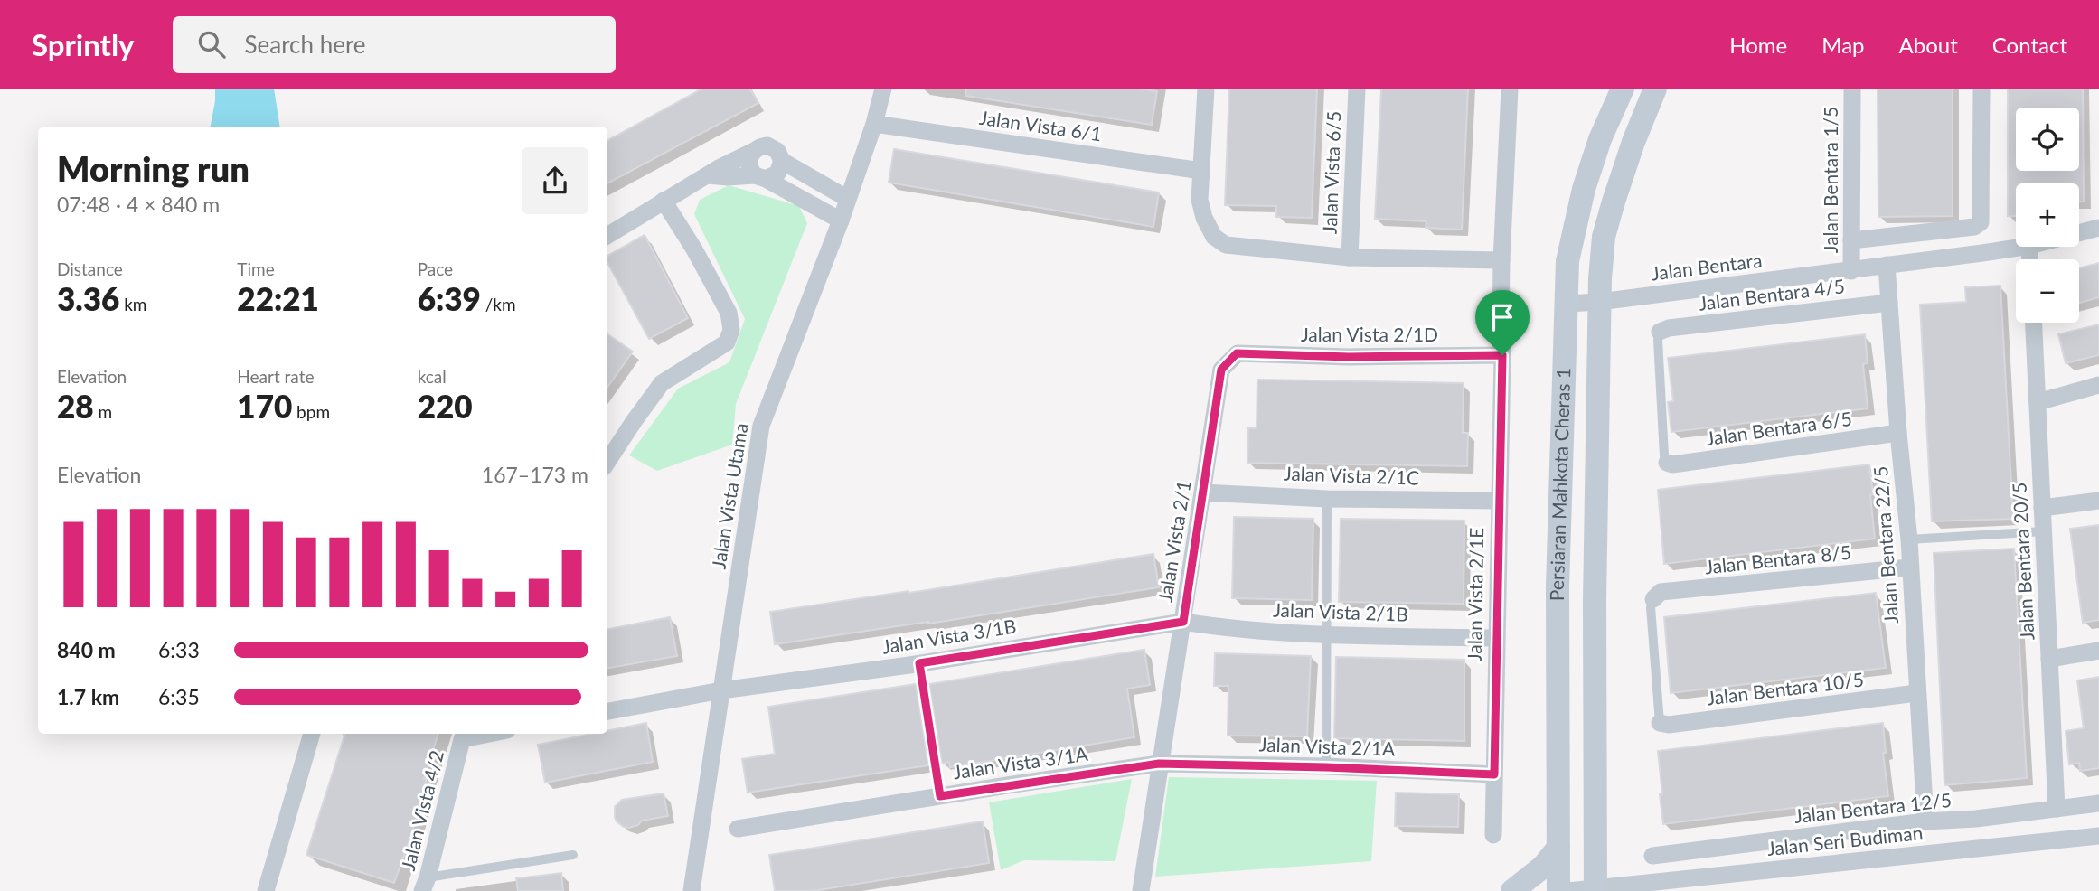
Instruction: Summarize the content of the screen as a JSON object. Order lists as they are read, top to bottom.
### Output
{
  "streets": {
    "main road": ["Persiaran Mahkota Cheras 1"],
    "street": [
      "Jalan Vista 6/1",
      "Jalan Vista 6/5",
      "Jalan Bentara 1/5",
      "Jalan Bentara",
      "Jalan Bentara 4/5",
      "Jalan Vista 2/1D",
      "Jalan Bentara 6/5",
      "Jalan Vista 2/1C",
      "Jalan Vista Utama",
      "Jalan Vista 2/1",
      "Jalan Bentara 22/5",
      "Jalan Bentara 8/5",
      "Jalan Bentara 20/5",
      "Jalan Vista 2/1E",
      "Jalan Vista 2/1B",
      "Jalan Vista 3/1B",
      "Jalan Bentara 10/5",
      "Jalan Vista 2/1A",
      "Jalan Vista 3/1A",
      "Jalan Bentara 12/5",
      "Jalan Vista 4/2",
      "Jalan Seri Budiman"
    ]
  },
  "crossings": [
    ["Jalan Vista 6/1", "Jalan Vista Utama"],
    ["Jalan Bentara 1/5", "Jalan Bentara"],
    ["Jalan Bentara", "Persiaran Mahkota Cheras 1"],
    ["Jalan Bentara", "Jalan Bentara 22/5"],
    ["Jalan Bentara 4/5", "Jalan Bentara 22/5"],
    ["Jalan Vista 2/1D", "Jalan Vista 2/1"],
    ["Jalan Vista 2/1D", "Jalan Vista 2/1E"],
    ["Jalan Bentara 6/5", "Jalan Bentara 22/5"],
    ["Jalan Vista 2/1C", "Jalan Vista 2/1"],
    ["Jalan Vista 2/1C", "Jalan Vista 2/1E"],
    ["Persiaran Mahkota Cheras 1", "Jalan Seri Budiman"],
    ["Jalan Vista Utama", "Jalan Vista 3/1B"],
    ["Jalan Vista 2/1", "Jalan Vista 2/1B"],
    ["Jalan Vista 2/1", "Jalan Vista 3/1B"],
    ["Jalan Vista 2/1", "Jalan Vista 2/1A"],
    ["Jalan Vista 2/1", "Jalan Vista 3/1A"],
    ["Jalan Bentara 22/5", "Jalan Bentara 8/5"],
    ["Jalan Bentara 22/5", "Jalan Bentara 10/5"],
    ["Jalan Bentara 22/5", "Jalan Bentara 12/5"],
    ["Jalan Bentara 20/5", "Jalan Bentara 12/5"],
    ["Jalan Vista 2/1E", "Jalan Vista 2/1B"],
    ["Jalan Vista 2/1E", "Jalan Vista 2/1A"],
    ["Jalan Vista 2/1B", "Jalan Vista 3/1B"],
    ["Jalan Vista 2/1A", "Jalan Vista 3/1A"]
  ],
  "page": {
    "header": "Sprintly",
    "search": "Search here",
    "nav": [
      "Home",
      "Map",
      "About",
      "Contact"
    ],
    "map_buttons": ["+", "−"],
    "heading": ["Morning run", "07:48 · 4 × 840 m"],
    "stats": [
      ["Distance", "3.36 km"],
      ["Time", "22:21"],
      ["Pace", "6:39 /km"],
      ["Elevation", "28 m"],
      ["Heart rate", "170 bpm"],
      ["kcal", "220"]
    ],
    "chart": ["Elevation", "167–173 m"],
    "list": [
      {
        "name": "840 m",
        "note": "6:33"
      },
      {
        "name": "1.7 km",
        "note": "6:35"
      }
    ]
  }
}
